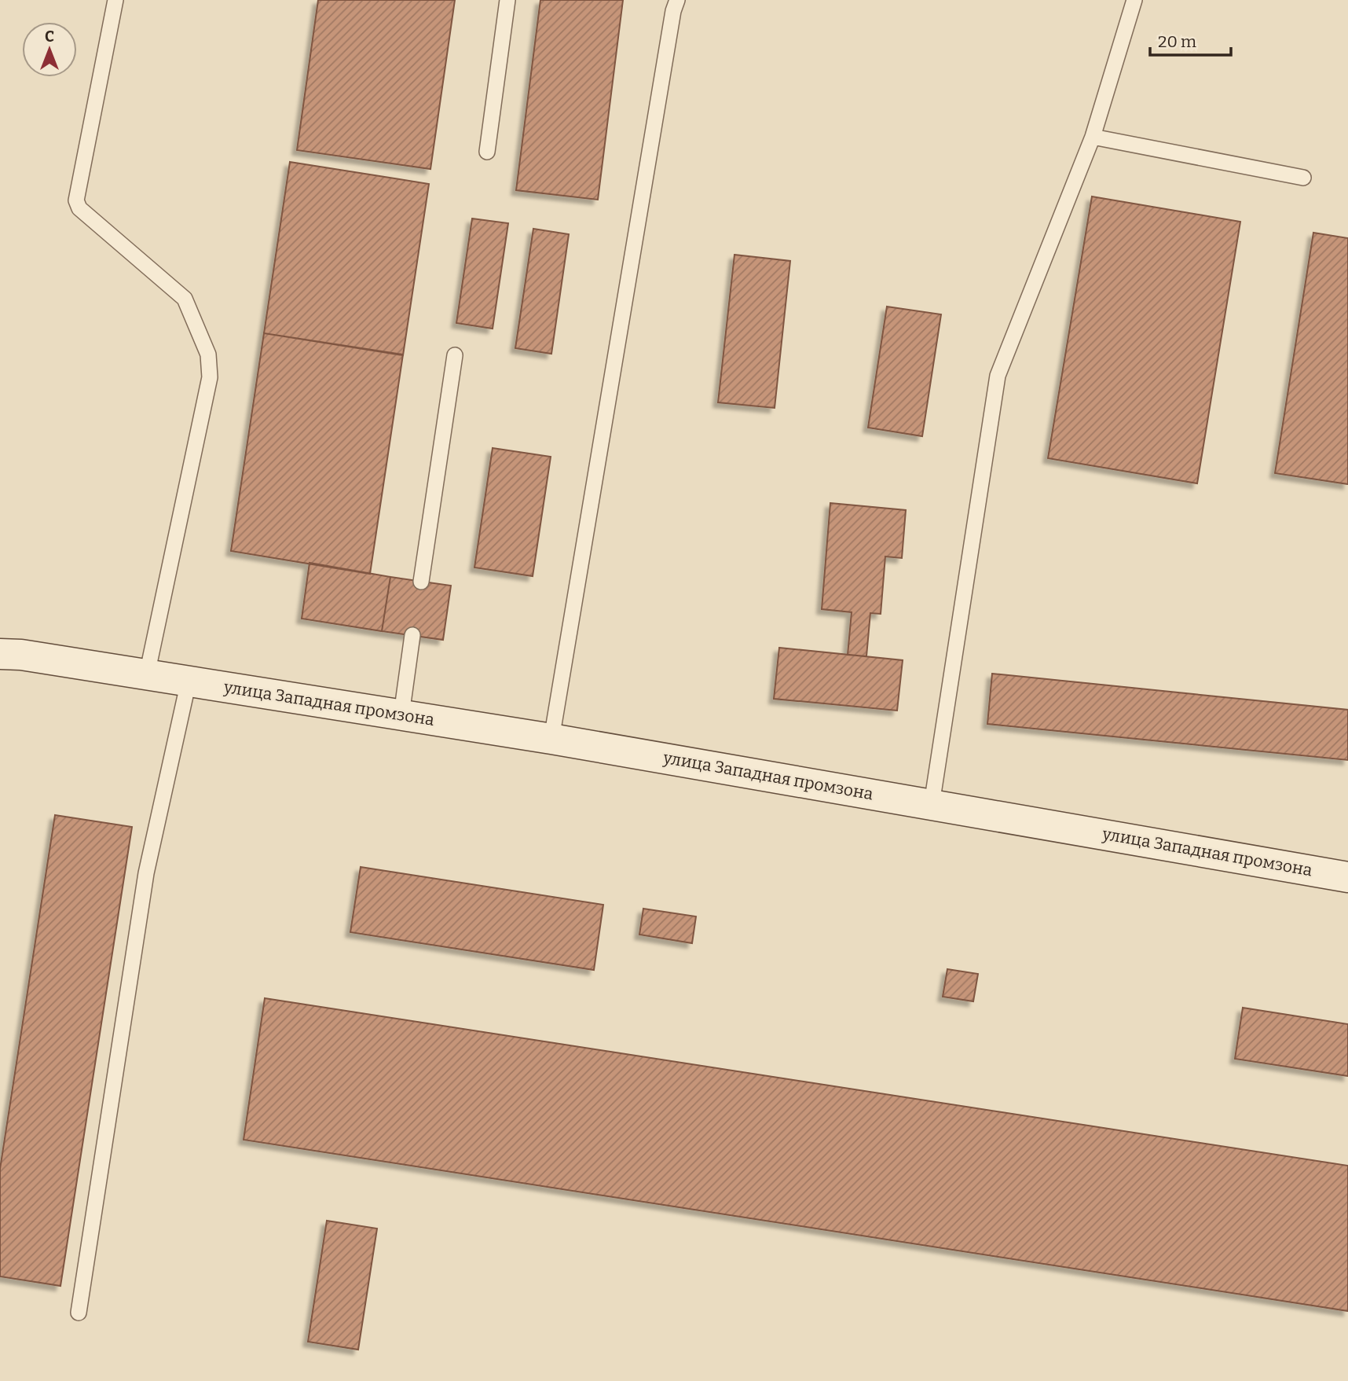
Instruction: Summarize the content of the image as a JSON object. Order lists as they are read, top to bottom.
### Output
{
  "streets": {
    "street": ["улица Западная промзона"]
  },
  "scale_bar": "20 m",
  "north": "top"
}
